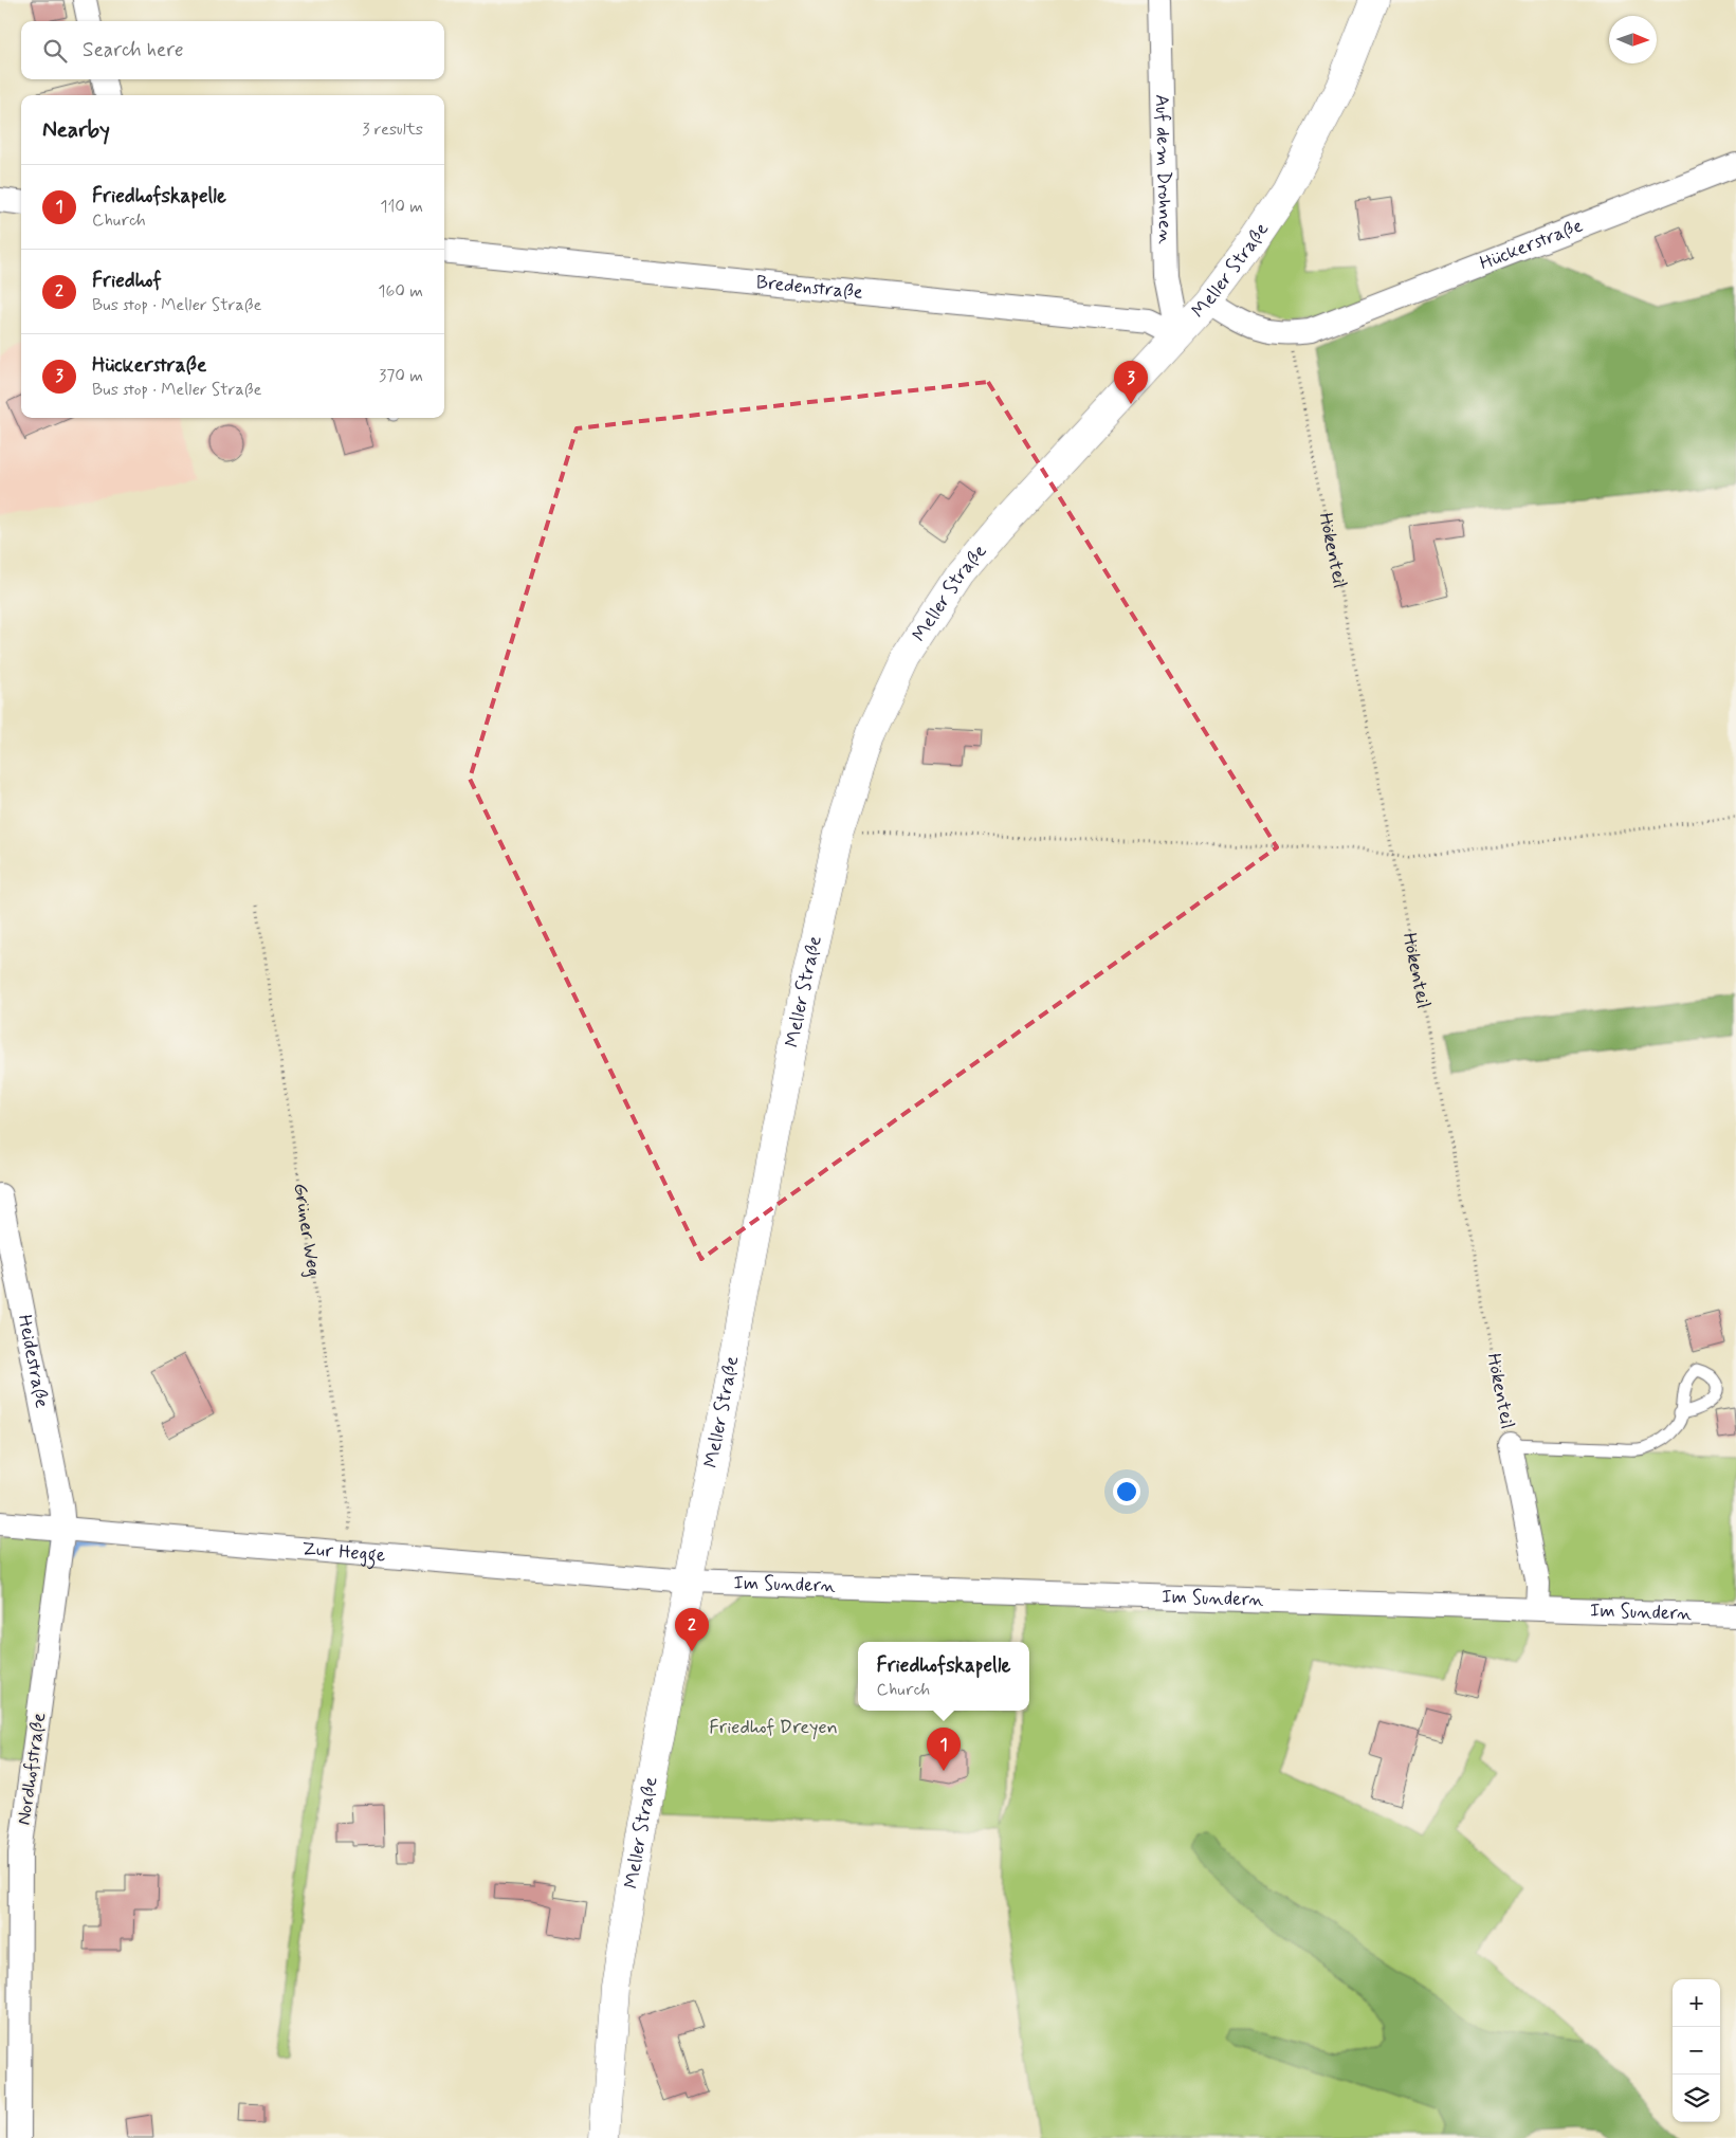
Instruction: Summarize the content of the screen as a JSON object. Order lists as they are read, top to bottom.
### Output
{
  "streets": {
    "main road": ["Meller Straße"],
    "street": [
      "Auf dem Drohnen",
      "Hückerstraße",
      "Bredenstraße",
      "Hökenteil",
      "Heidestraße",
      "Zur Hegge",
      "Im Sundern",
      "Nordhofstraße"
    ],
    "path": ["Grüner Weg"]
  },
  "crossings": [
    ["Auf dem Drohnen", "Meller Straße"],
    ["Auf dem Drohnen", "Bredenstraße"],
    ["Hückerstraße", "Meller Straße"],
    ["Hückerstraße", "Hökenteil"],
    ["Meller Straße", "Bredenstraße"],
    ["Meller Straße", "Zur Hegge"],
    ["Meller Straße", "Im Sundern"],
    ["Hökenteil", "Im Sundern"],
    ["Grüner Weg", "Zur Hegge"],
    ["Heidestraße", "Zur Hegge"],
    ["Heidestraße", "Nordhofstraße"],
    ["Zur Hegge", "Im Sundern"],
    ["Zur Hegge", "Nordhofstraße"]
  ],
  "parks": ["Friedhof Dreyen"],
  "north": "right",
  "page": {
    "search": "Search here",
    "heading": ["Nearby", "3 results"],
    "list": [
      {
        "mark": "1",
        "name": "Friedhofskapelle",
        "note": "Church",
        "value": "110 m"
      },
      {
        "mark": "2",
        "name": "Friedhof",
        "note": "Bus stop · Meller Straße",
        "value": "160 m"
      },
      {
        "mark": "3",
        "name": "Hückerstraße",
        "note": "Bus stop · Meller Straße",
        "value": "370 m"
      }
    ],
    "pins": ["3", "2", "1"],
    "popup": ["Friedhofskapelle", "Church"],
    "map_buttons": ["+", "−"]
  }
}
